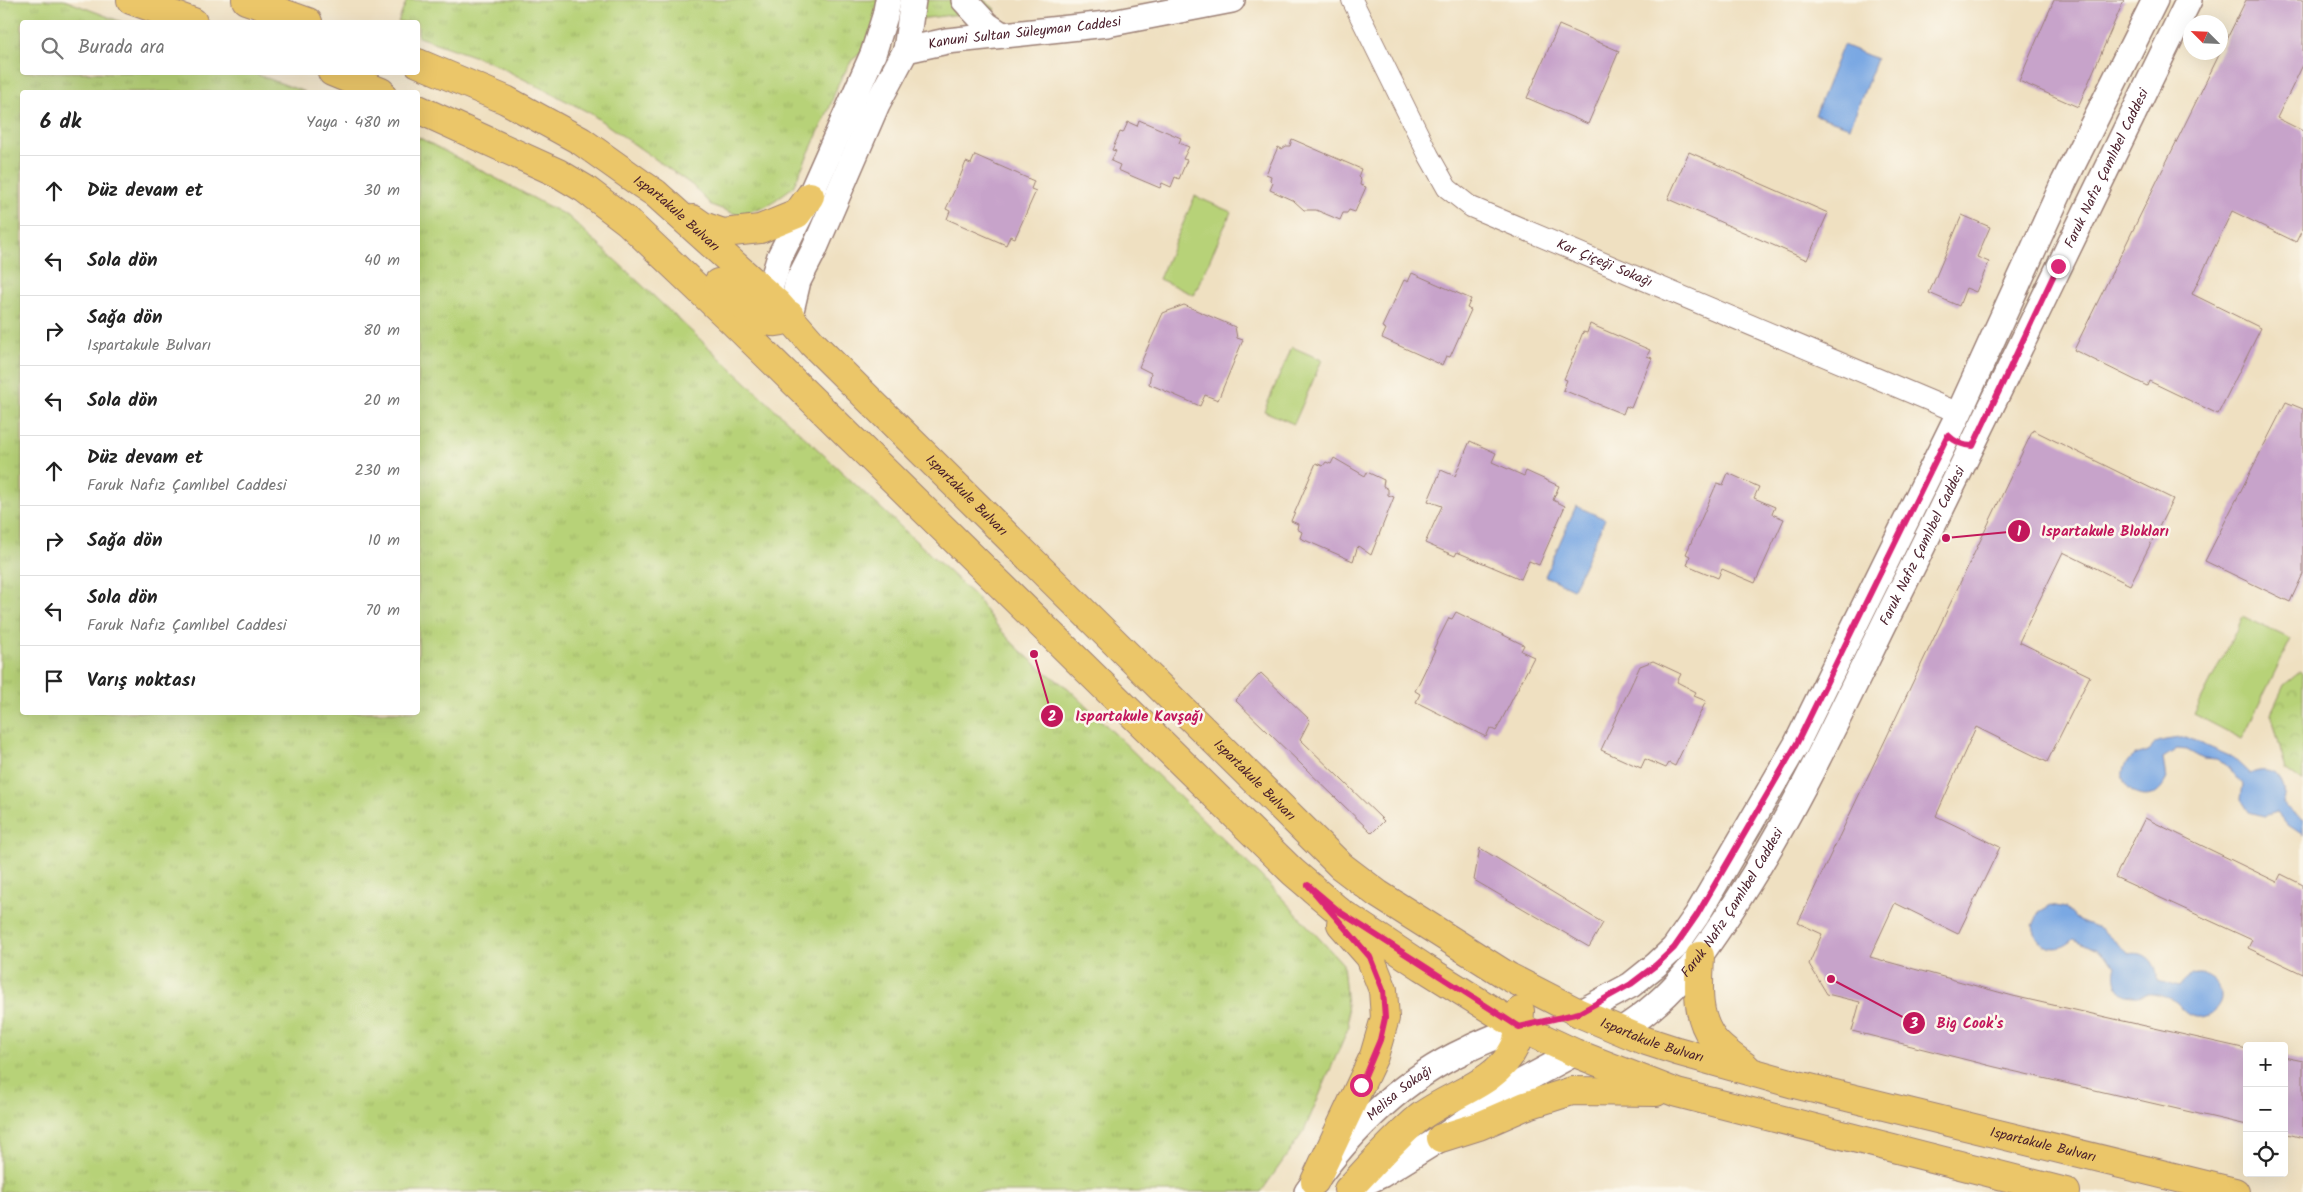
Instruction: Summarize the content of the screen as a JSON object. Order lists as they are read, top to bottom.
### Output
{
  "streets": {
    "main road": ["Ispartakule Bulvarı"],
    "street": [
      "Kanuni Sultan Süleyman Caddesi",
      "Faruk Nafız Çamlıbel Caddesi",
      "Kar Çiçeği Sokağı",
      "Melisa Sokağı"
    ]
  },
  "crossings": [
    ["Faruk Nafız Çamlıbel Caddesi", "Ispartakule Bulvarı"],
    ["Faruk Nafız Çamlıbel Caddesi", "Kar Çiçeği Sokağı"]
  ],
  "places": ["Ispartakule Blokları", "Ispartakule Kavşağı", "Big Cook's"],
  "north": "top left",
  "page": {
    "search": "Burada ara",
    "heading": ["6 dk", "Yaya · 480 m"],
    "list": [
      ["Düz devam et", "30 m"],
      ["Sola dön", "40 m"],
      ["Sağa dön", "Ispartakule Bulvarı", "80 m"],
      ["Sola dön", "20 m"],
      ["Düz devam et", "Faruk Nafız Çamlıbel Caddesi", "230 m"],
      ["Sağa dön", "10 m"],
      ["Sola dön", "Faruk Nafız Çamlıbel Caddesi", "70 m"],
      "Varış noktası"
    ],
    "map_buttons": ["+", "−"]
  }
}
